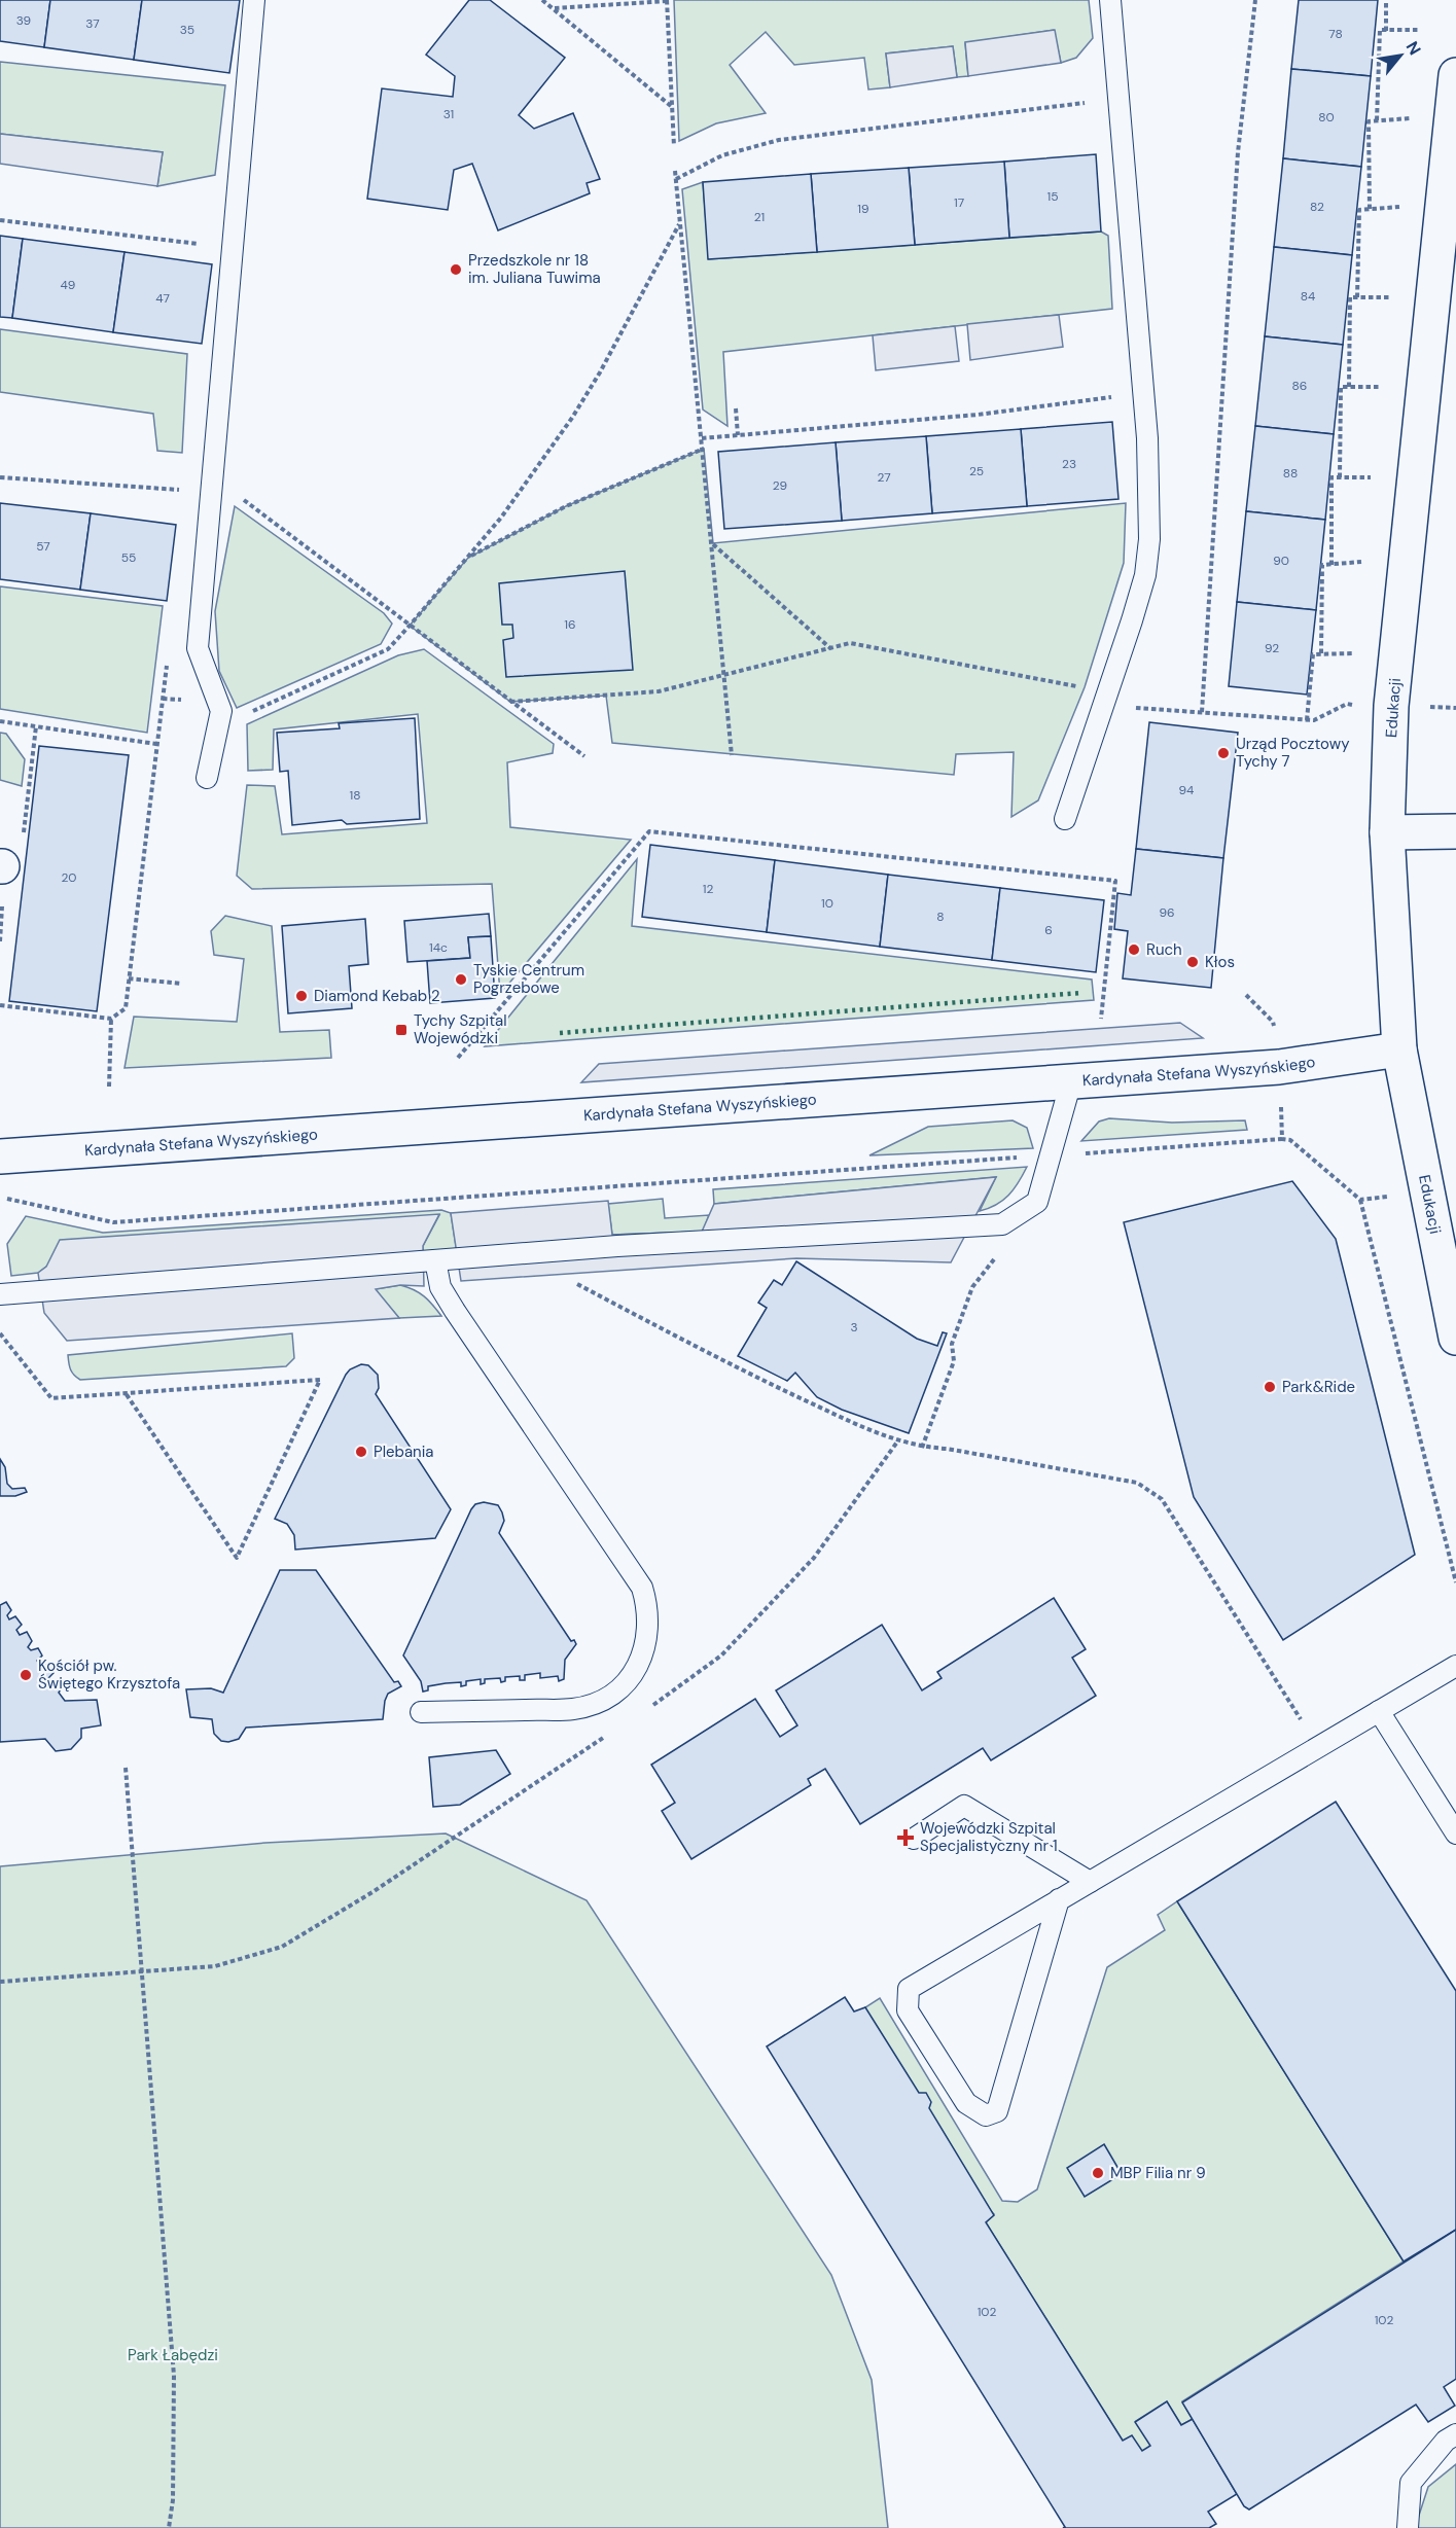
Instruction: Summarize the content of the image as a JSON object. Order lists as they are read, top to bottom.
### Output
{
  "streets": {
    "street": ["Edukacji", "Kardynała Stefana Wyszyńskiego"]
  },
  "crossings": [
    ["Edukacji", "Kardynała Stefana Wyszyńskiego"]
  ],
  "parks": ["Park Łabędzi"],
  "places": {
    "other": [
      "Przedszkole nr 18 im. Juliana Tuwima",
      "Urząd Pocztowy Tychy 7",
      "Ruch",
      "Kłos",
      "Tyskie Centrum Pogrzebowe",
      "Diamond Kebab 2",
      "Park&Ride",
      "Plebania",
      "Kościół pw. Świętego Krzysztofa",
      "MBP Filia nr 9"
    ],
    "transit": ["Tychy Szpital Wojewódzki"],
    "health": ["Wojewódzki Szpital Specjalistyczny nr 1"]
  },
  "house_numbers": [
    "39",
    "37",
    "35",
    "78",
    "31",
    "80",
    "15",
    "17",
    "82",
    "19",
    "21",
    "49",
    "84",
    "47",
    "86",
    "23",
    "25",
    "88",
    "27",
    "29",
    "57",
    "55",
    "90",
    "16",
    "92",
    "94",
    "18",
    "20",
    "12",
    "10",
    "96",
    "8",
    "6",
    "14c",
    "3",
    "102",
    "102"
  ],
  "north": "top right"
}
